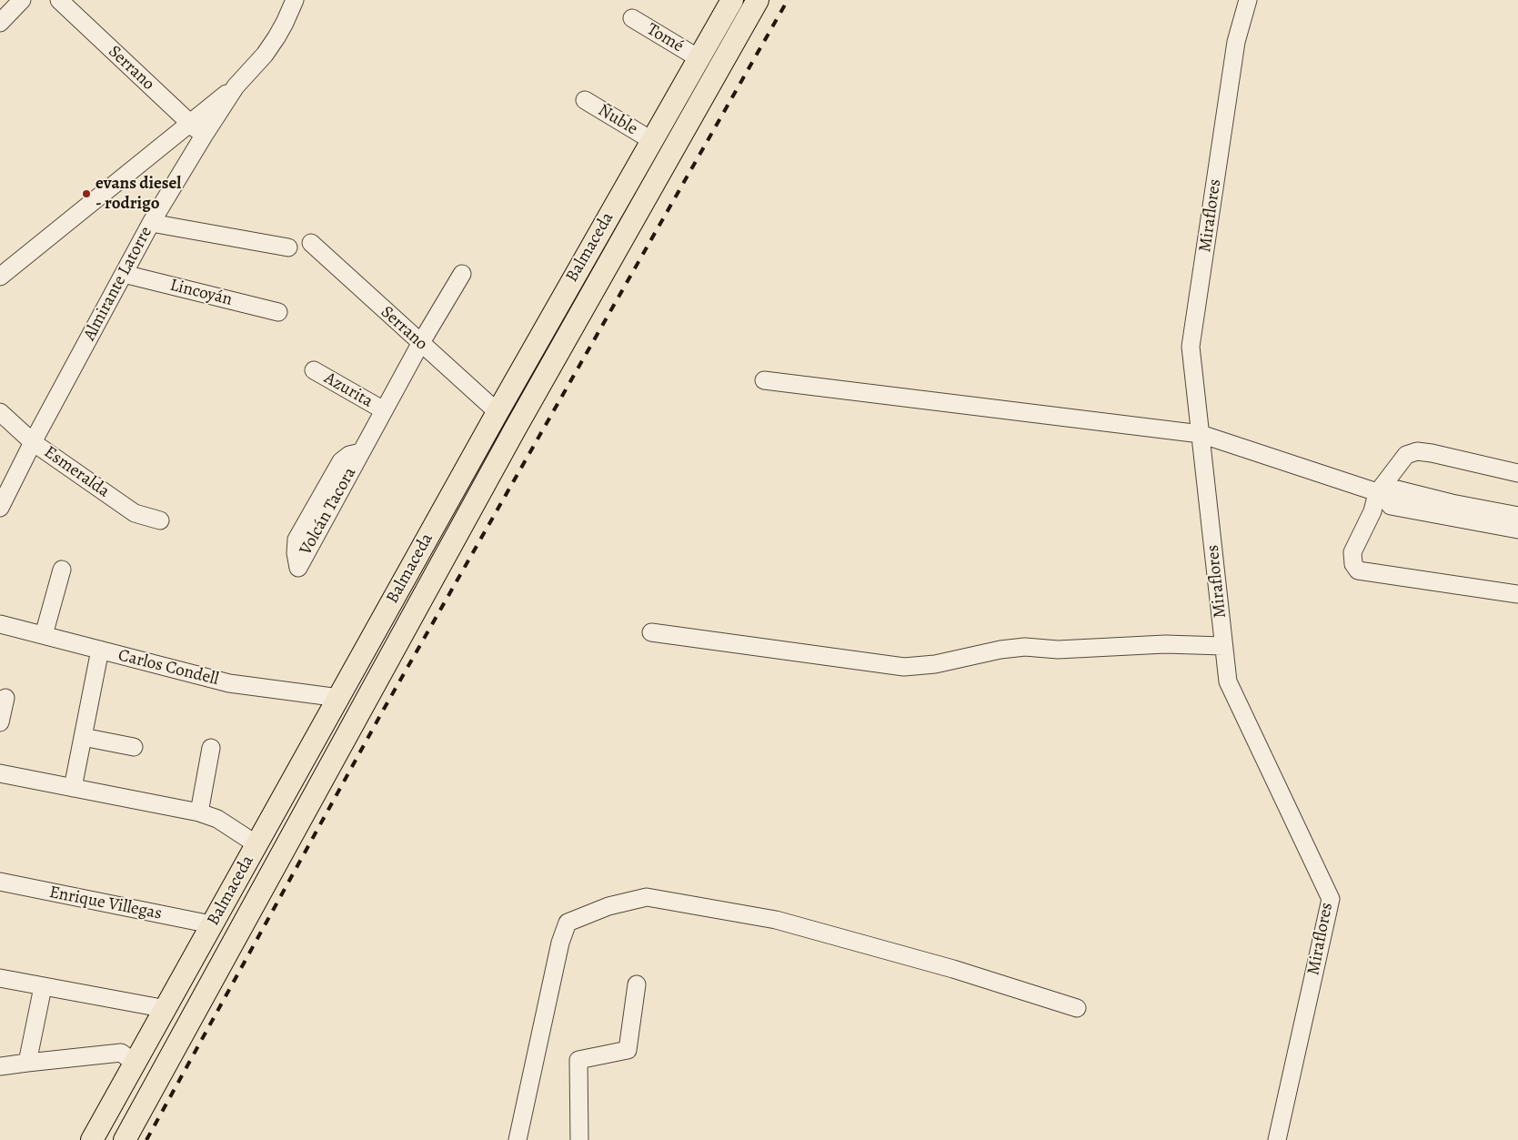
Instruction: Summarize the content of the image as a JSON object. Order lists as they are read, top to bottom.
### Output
{
  "streets": {
    "main road": ["Balmaceda"],
    "street": [
      "Tomé",
      "Serrano",
      "Ñuble",
      "Miraflores",
      "Almirante Latorre",
      "Lincoyán",
      "Azurita",
      "Esmeralda",
      "Volcán Tacora",
      "Carlos Condell",
      "Enrique Villegas"
    ]
  },
  "crossings": [
    ["Tomé", "Balmaceda"],
    ["Serrano", "Balmaceda"],
    ["Serrano", "Almirante Latorre"],
    ["Serrano", "Volcán Tacora"],
    ["Ñuble", "Balmaceda"],
    ["Balmaceda", "Carlos Condell"],
    ["Balmaceda", "Enrique Villegas"],
    ["Almirante Latorre", "Lincoyán"],
    ["Almirante Latorre", "Esmeralda"],
    ["Azurita", "Volcán Tacora"]
  ],
  "places": ["evans diesel - rodrigo"]
}
